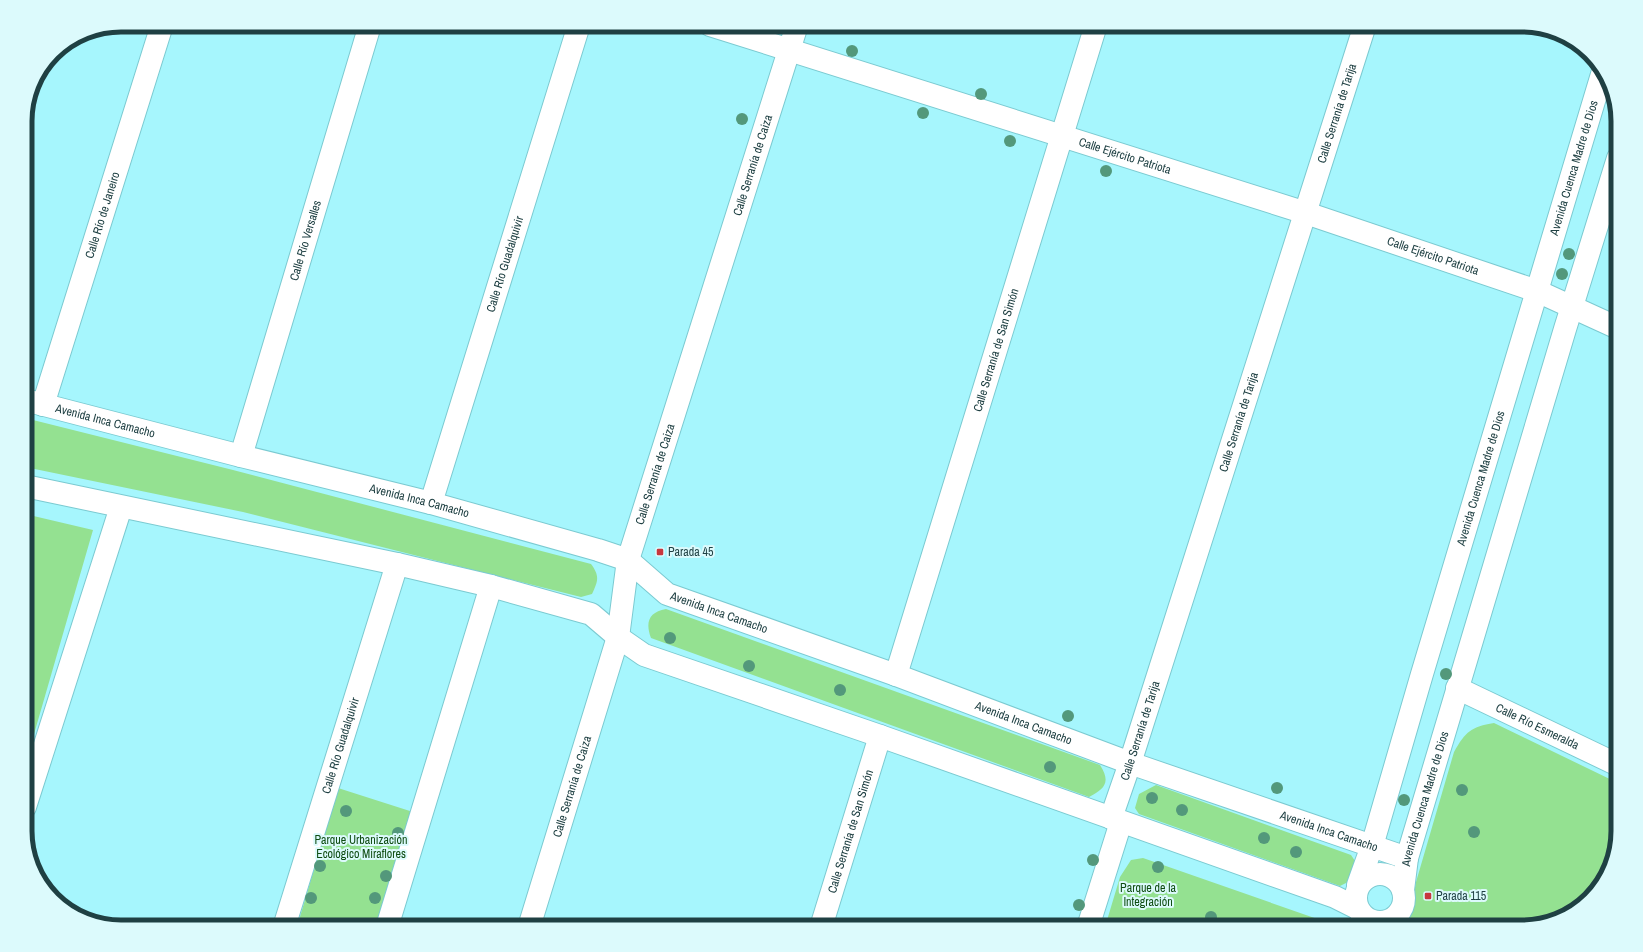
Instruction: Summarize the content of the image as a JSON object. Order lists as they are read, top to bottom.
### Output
{
  "streets": {
    "street": [
      "Calle Serranía de Tarija",
      "Calle Ejército Patriota",
      "Calle Serranía de Caiza",
      "Avenida Cuenca Madre de Dios",
      "Calle Río de Janeiro",
      "Calle Río Versalles",
      "Calle Río Guadalquivir",
      "Calle Serranía de San Simón",
      "Avenida Inca Camacho",
      "Calle Río Esmeralda"
    ]
  },
  "crossings": [
    ["Calle Serranía de Tarija", "Calle Ejército Patriota"],
    ["Calle Serranía de Tarija", "Avenida Inca Camacho"],
    ["Calle Ejército Patriota", "Calle Serranía de Caiza"],
    ["Calle Ejército Patriota", "Avenida Cuenca Madre de Dios"],
    ["Calle Ejército Patriota", "Calle Serranía de San Simón"],
    ["Calle Serranía de Caiza", "Avenida Inca Camacho"],
    ["Avenida Cuenca Madre de Dios", "Avenida Inca Camacho"],
    ["Avenida Cuenca Madre de Dios", "Calle Río Esmeralda"],
    ["Calle Río de Janeiro", "Avenida Inca Camacho"],
    ["Calle Río Versalles", "Avenida Inca Camacho"],
    ["Calle Río Guadalquivir", "Avenida Inca Camacho"],
    ["Calle Serranía de San Simón", "Avenida Inca Camacho"]
  ],
  "parks": ["Parque Urbanización Ecológico Miraflores", "Parque de la Integración"],
  "places": {
    "transit": ["Parada 45", "Parada 115"]
  }
}
